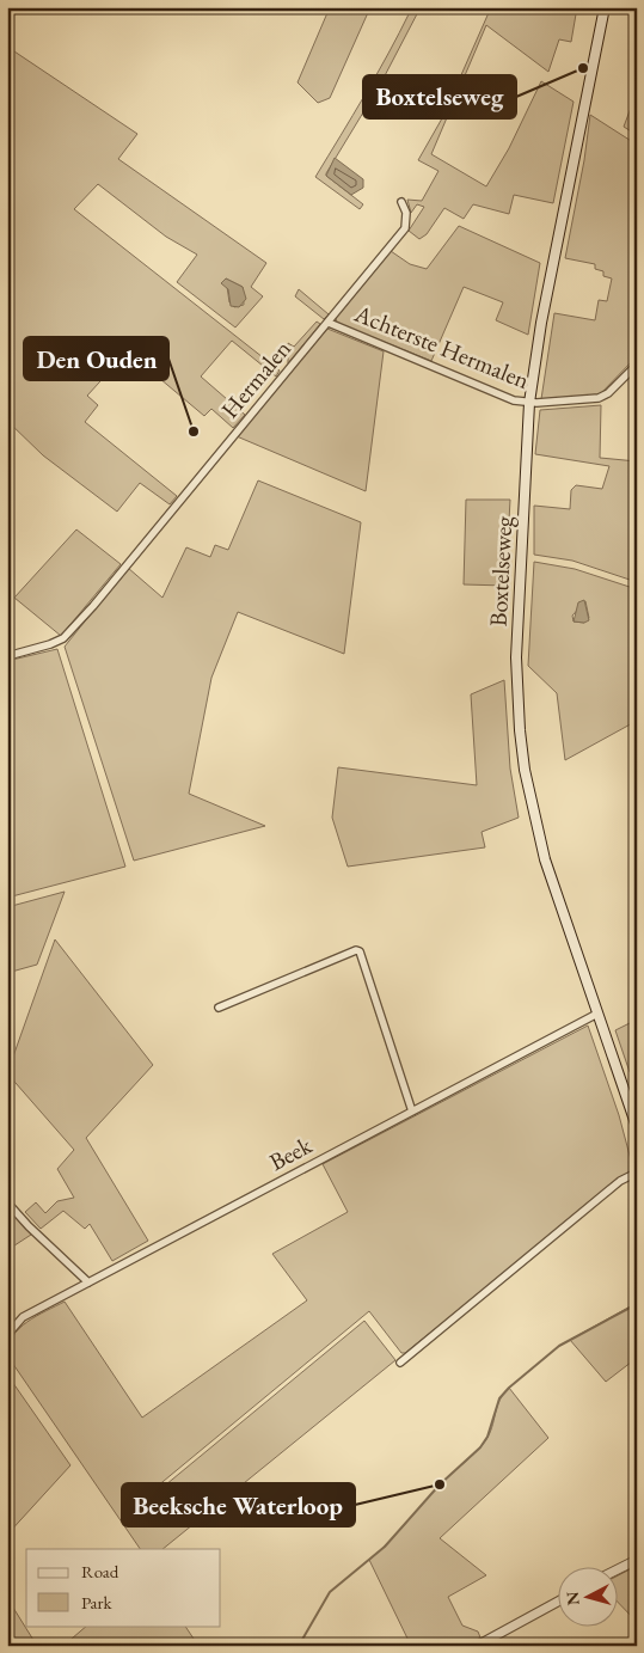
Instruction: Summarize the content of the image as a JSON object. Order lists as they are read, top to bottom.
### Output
{
  "streets": {
    "main road": ["Boxtelseweg"],
    "street": ["Achterste Hermalen", "Hermalen", "Beek"]
  },
  "crossings": [
    ["Achterste Hermalen", "Hermalen"],
    ["Achterste Hermalen", "Boxtelseweg"],
    ["Boxtelseweg", "Beek"]
  ],
  "places": ["Boxtelseweg", "Den Ouden", "Beeksche Waterloop"],
  "legend": ["Road", "Park"],
  "north": "left"
}
